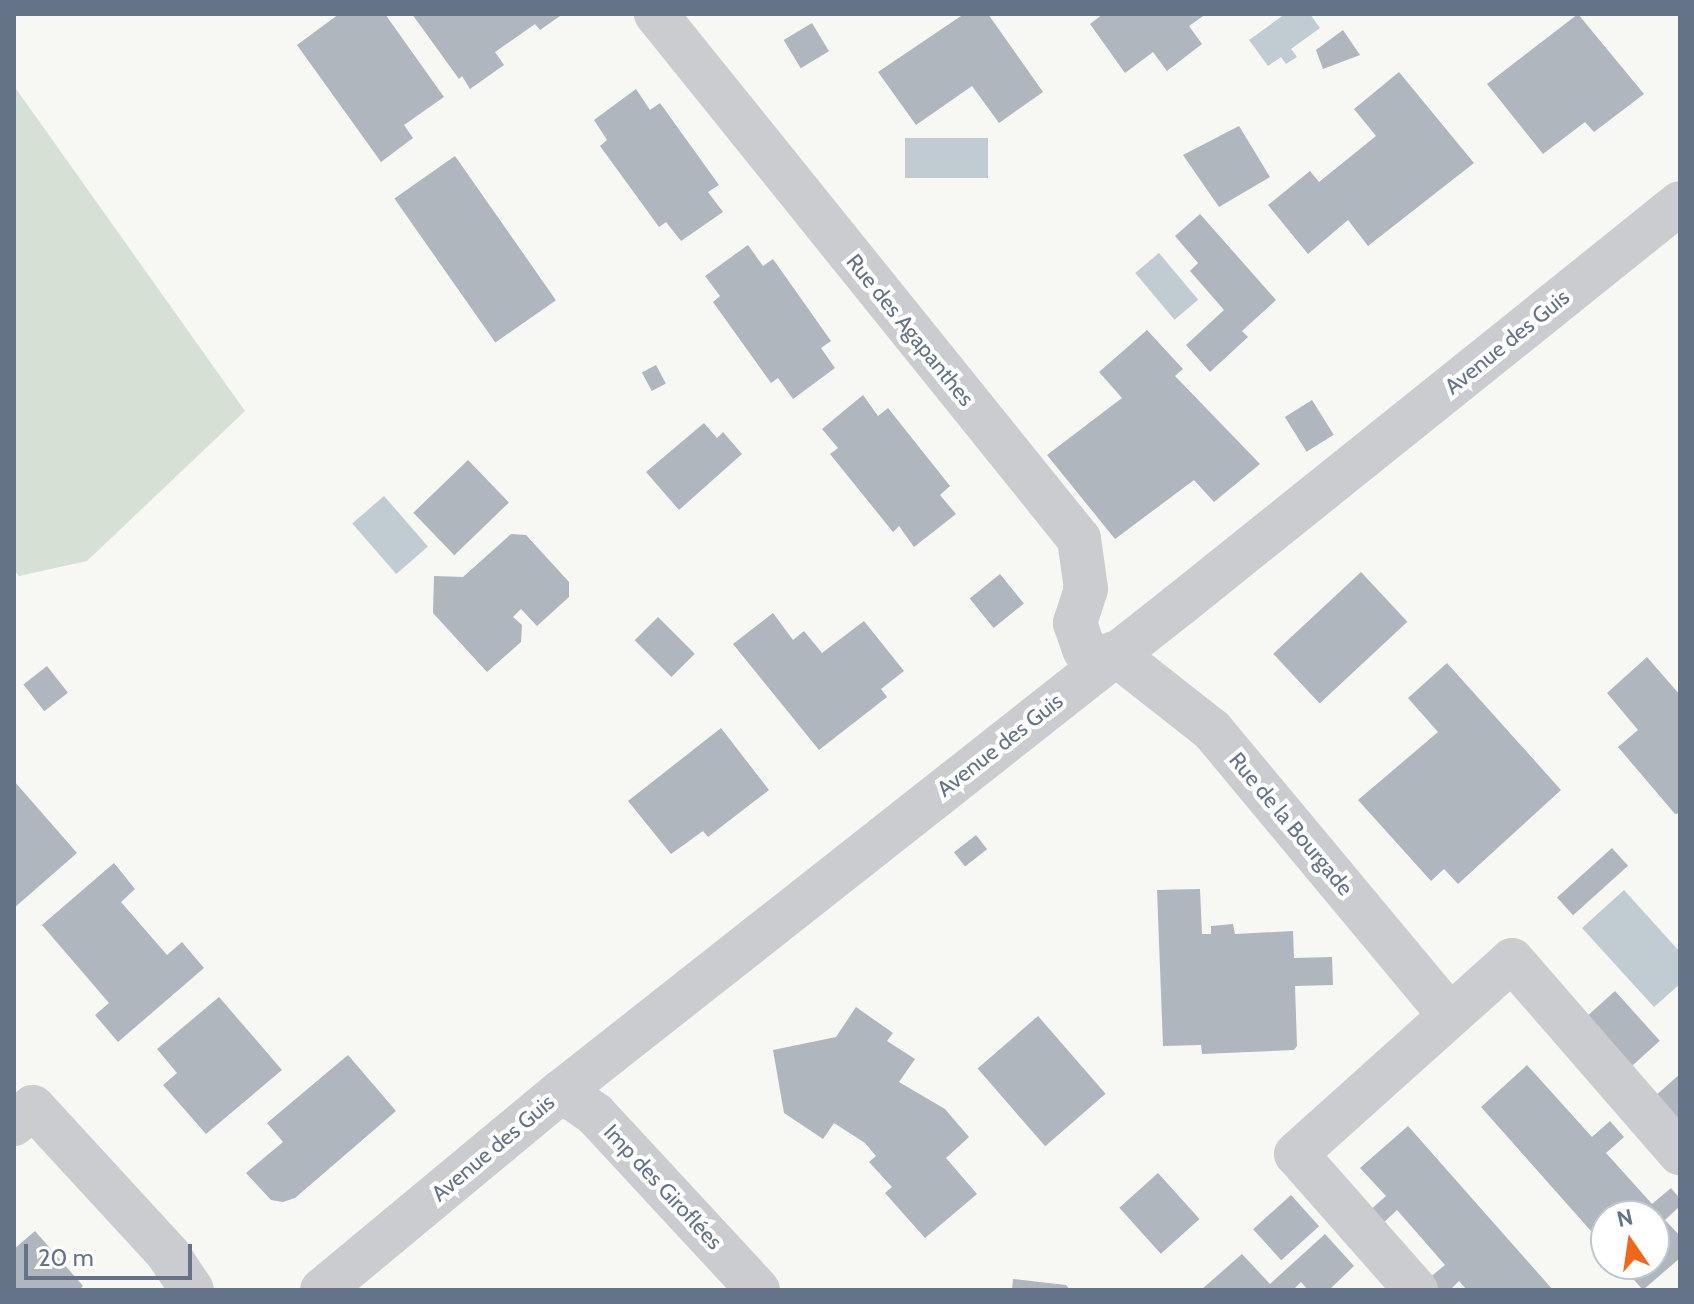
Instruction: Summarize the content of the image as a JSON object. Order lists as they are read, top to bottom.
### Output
{
  "streets": {
    "street": [
      "Rue des Agapanthes",
      "Avenue des Guis",
      "Rue de la Bourgade",
      "Imp des Giroflées"
    ]
  },
  "crossings": [
    ["Rue des Agapanthes", "Avenue des Guis"],
    ["Rue des Agapanthes", "Rue de la Bourgade"],
    ["Avenue des Guis", "Rue de la Bourgade"],
    ["Avenue des Guis", "Imp des Giroflées"]
  ],
  "scale_bar": "20 m",
  "north": "top"
}
